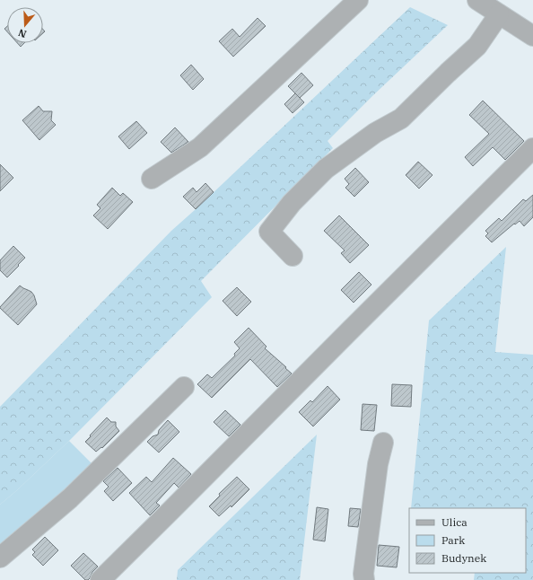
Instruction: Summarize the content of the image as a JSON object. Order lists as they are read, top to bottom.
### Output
{
  "legend": ["Ulica", "Park", "Budynek"],
  "north": "bottom"
}
